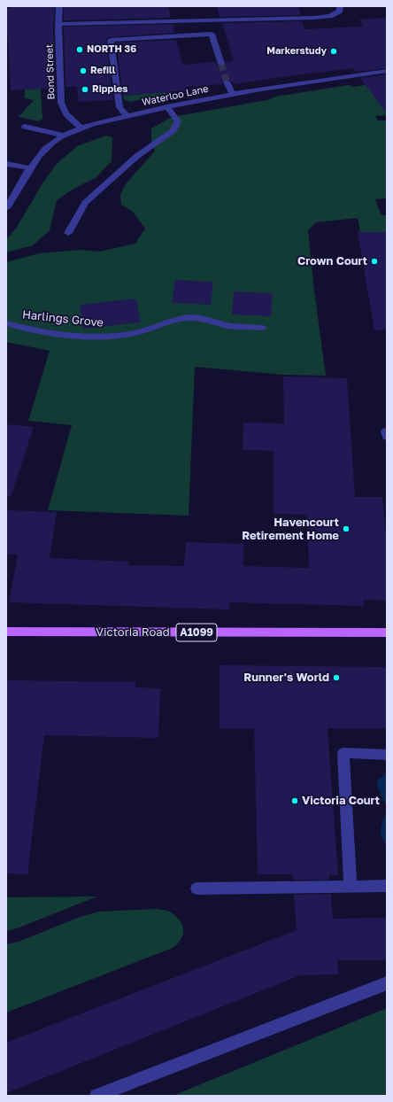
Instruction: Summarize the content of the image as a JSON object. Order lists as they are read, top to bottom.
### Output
{
  "streets": {
    "main road": ["Victoria Road", "A1099"],
    "street": ["Bond Street", "Waterloo Lane", "Harlings Grove"]
  },
  "crossings": [
    ["Bond Street", "Waterloo Lane"]
  ],
  "places": [
    "NORTH 36",
    "Markerstudy",
    "Refill",
    "Ripples",
    "Crown Court",
    "Havencourt Retirement Home",
    "Runner's World",
    "Victoria Court"
  ]
}
